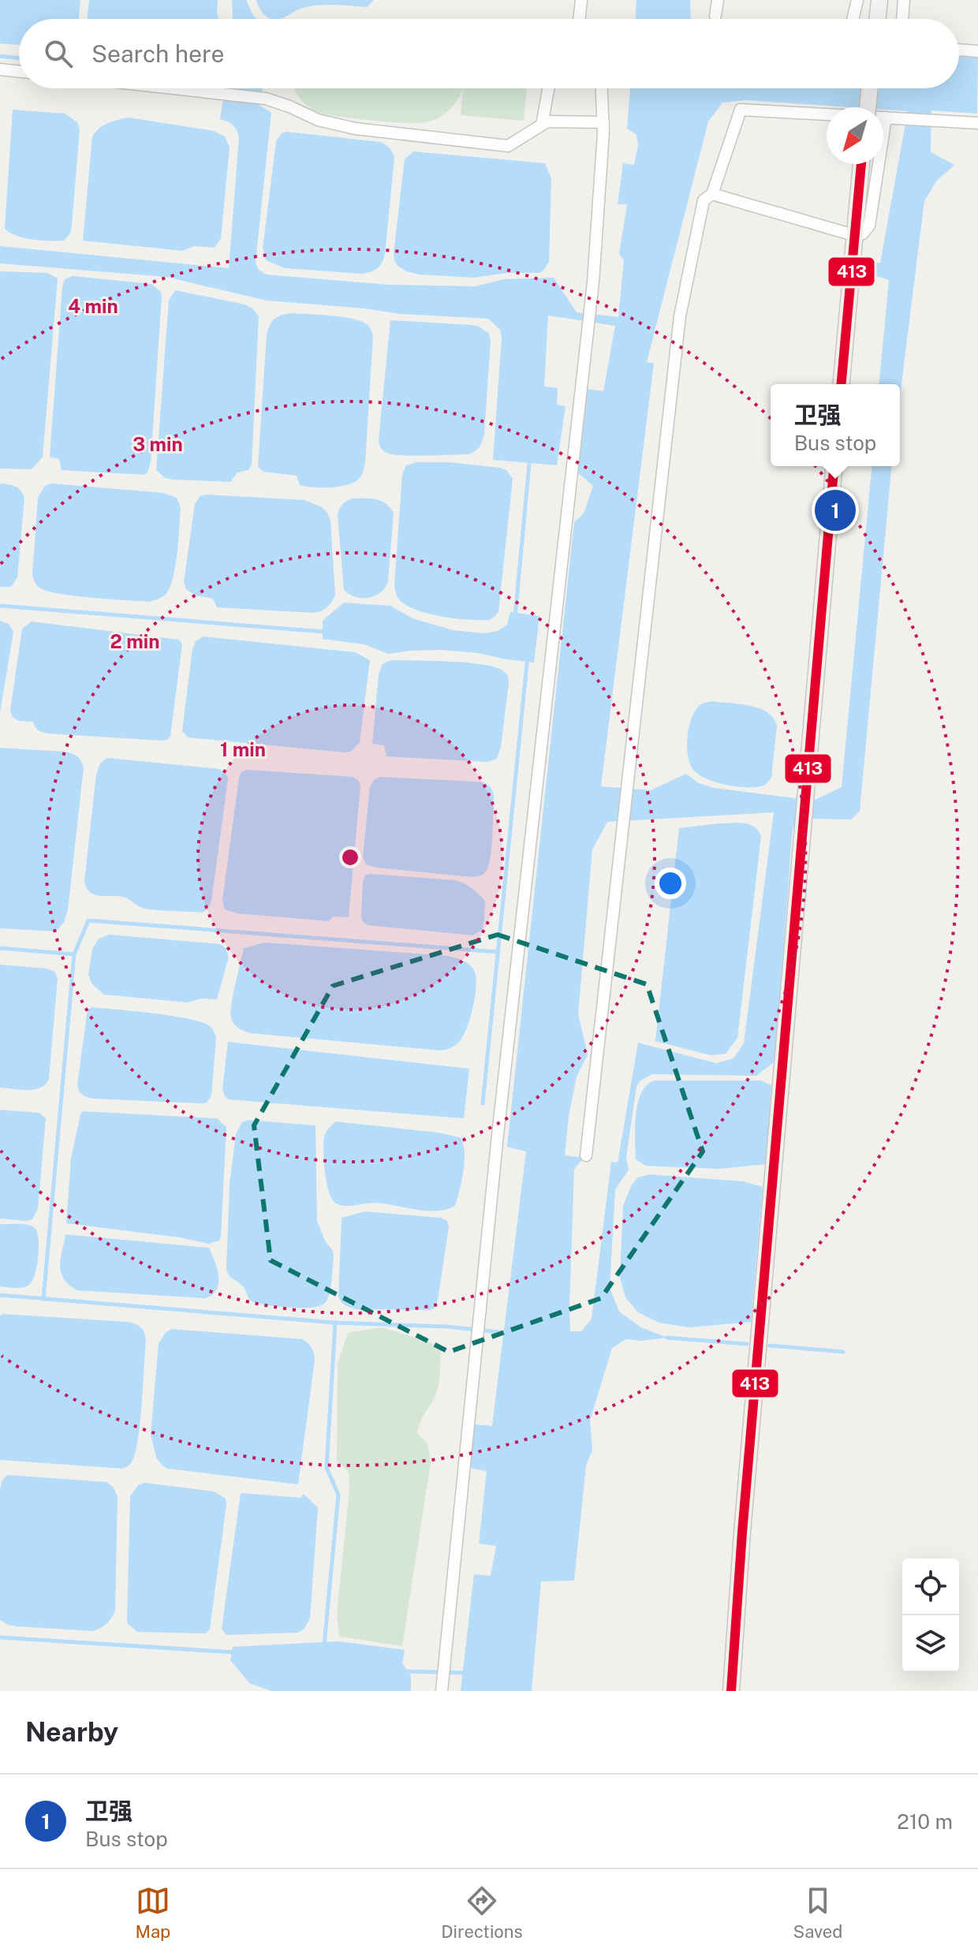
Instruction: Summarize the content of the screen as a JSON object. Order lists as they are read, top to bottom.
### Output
{
  "lines": ["transit line 413"],
  "north": "bottom left",
  "page": {
    "search": "Search here",
    "popup": ["卫强", "Bus stop"],
    "pins": "1",
    "heading": "Nearby",
    "list": [
      {
        "mark": "1",
        "name": "卫强",
        "note": "Bus stop",
        "value": "210 m"
      }
    ],
    "nav": ["Map", "Directions", "Saved"]
  },
  "rings": [
    "4 min",
    "3 min",
    "2 min",
    "1 min"
  ]
}
